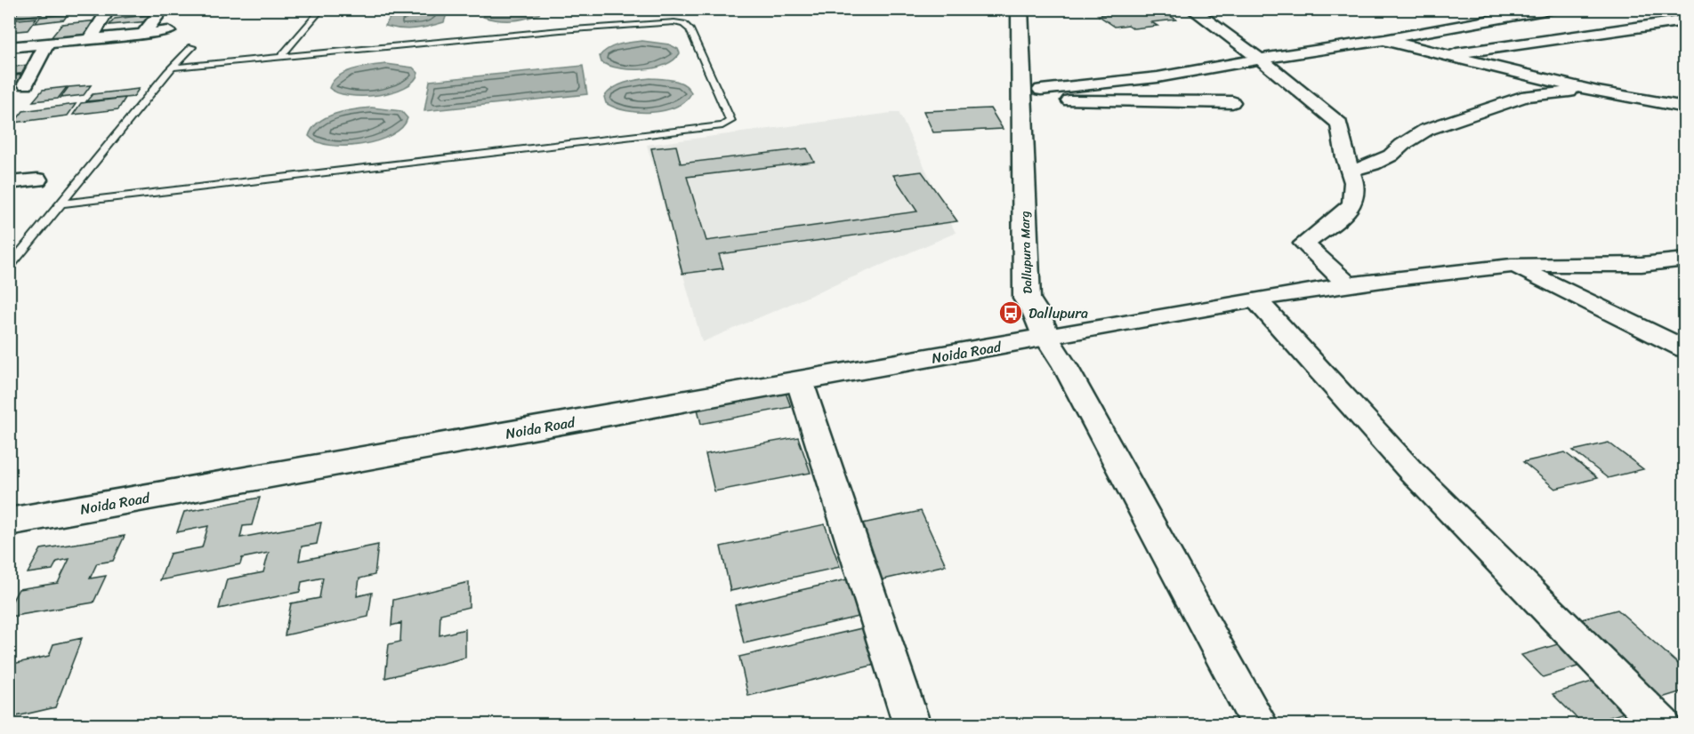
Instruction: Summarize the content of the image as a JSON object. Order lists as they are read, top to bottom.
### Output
{
  "streets": {
    "main road": ["Dallupura Marg", "Noida Road"]
  },
  "crossings": [
    ["Dallupura Marg", "Noida Road"]
  ],
  "places": {
    "bus stop": ["Dallupura"]
  }
}
